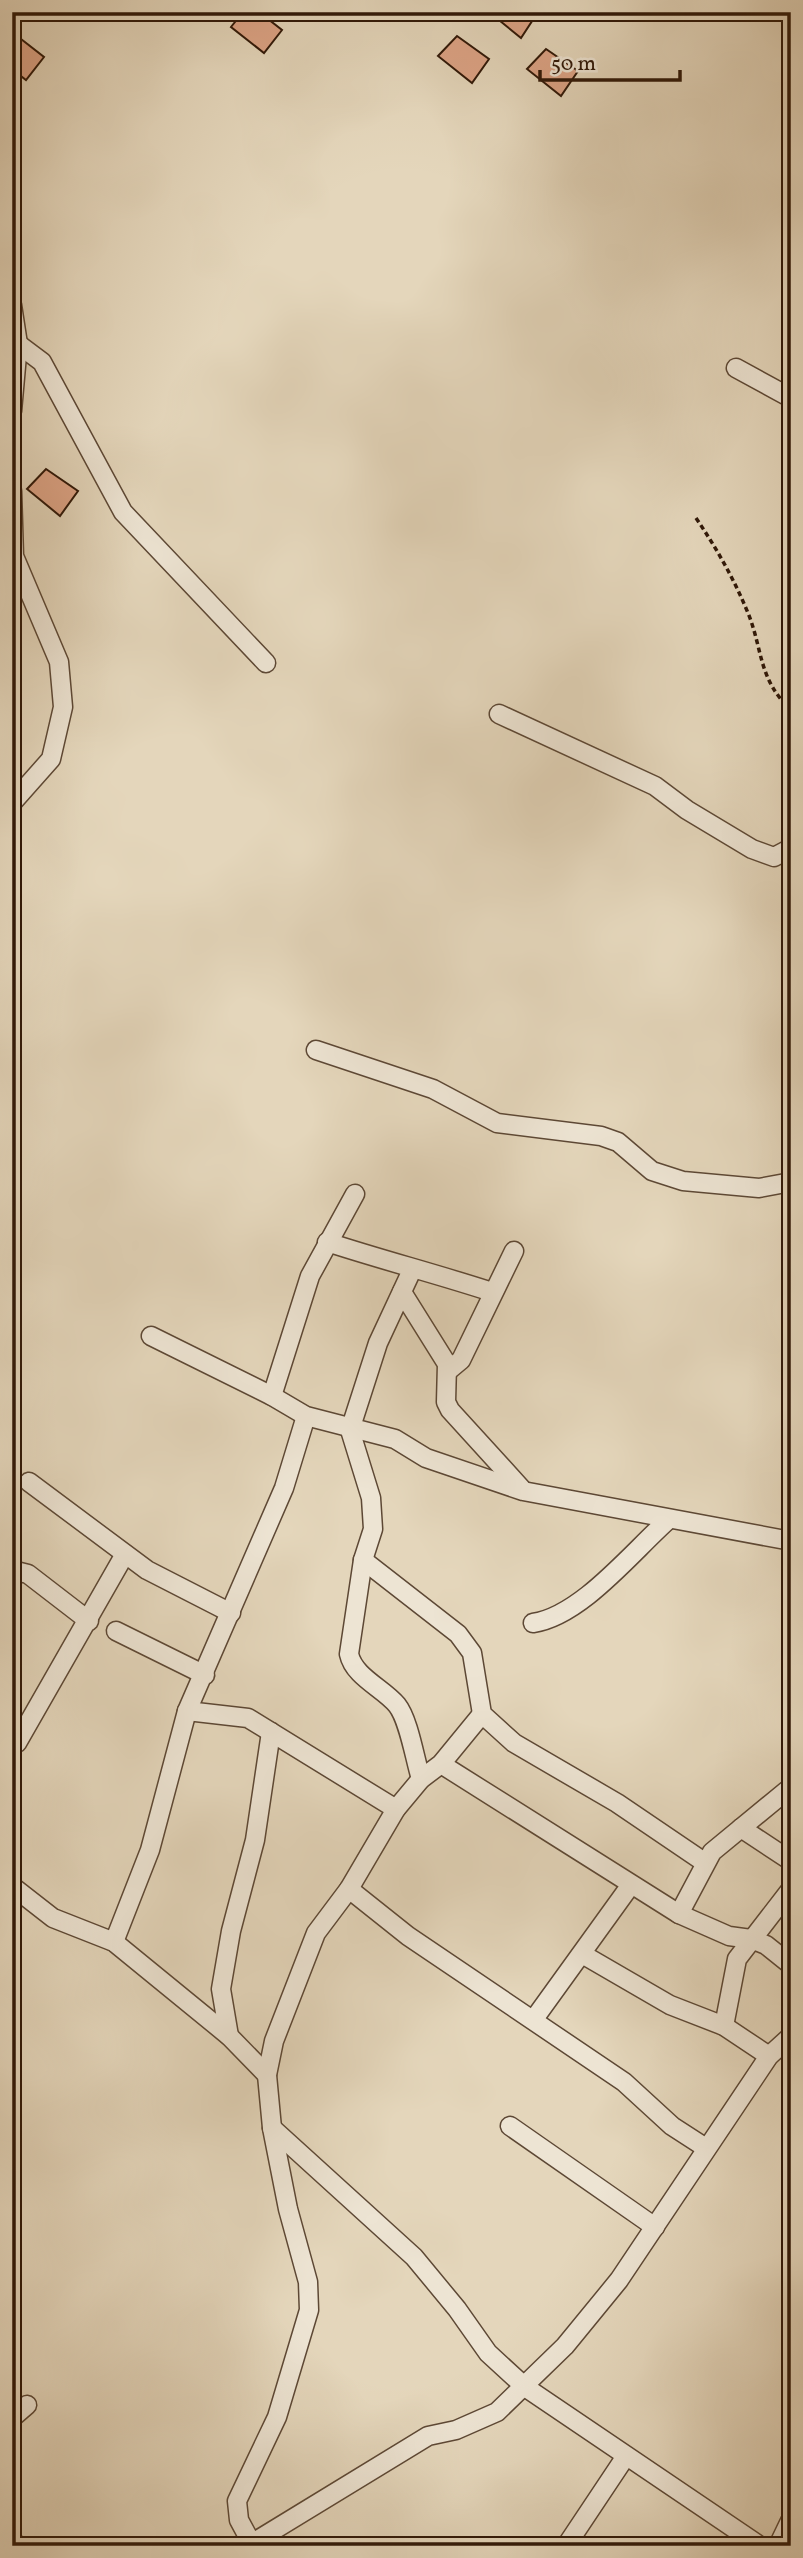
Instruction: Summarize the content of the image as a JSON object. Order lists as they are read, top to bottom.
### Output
{
  "scale_bar": "50 m"
}
